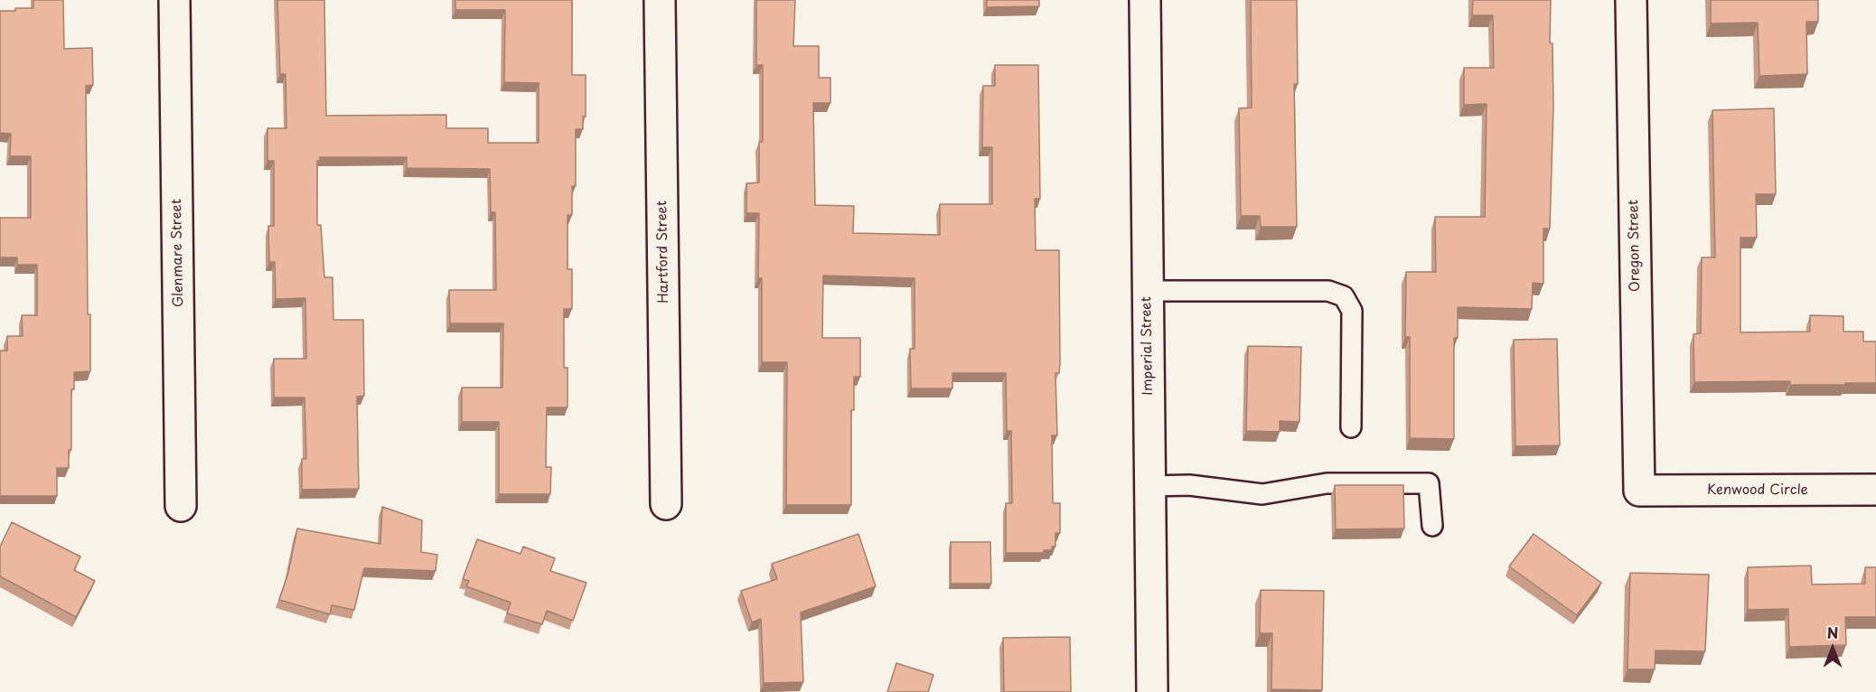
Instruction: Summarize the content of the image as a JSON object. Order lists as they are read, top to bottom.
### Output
{
  "streets": {
    "street": [
      "Oregon Street",
      "Hartford Street",
      "Glenmare Street",
      "Imperial Street",
      "Kenwood Circle"
    ]
  },
  "crossings": [
    ["Oregon Street", "Kenwood Circle"]
  ],
  "north": "top"
}
